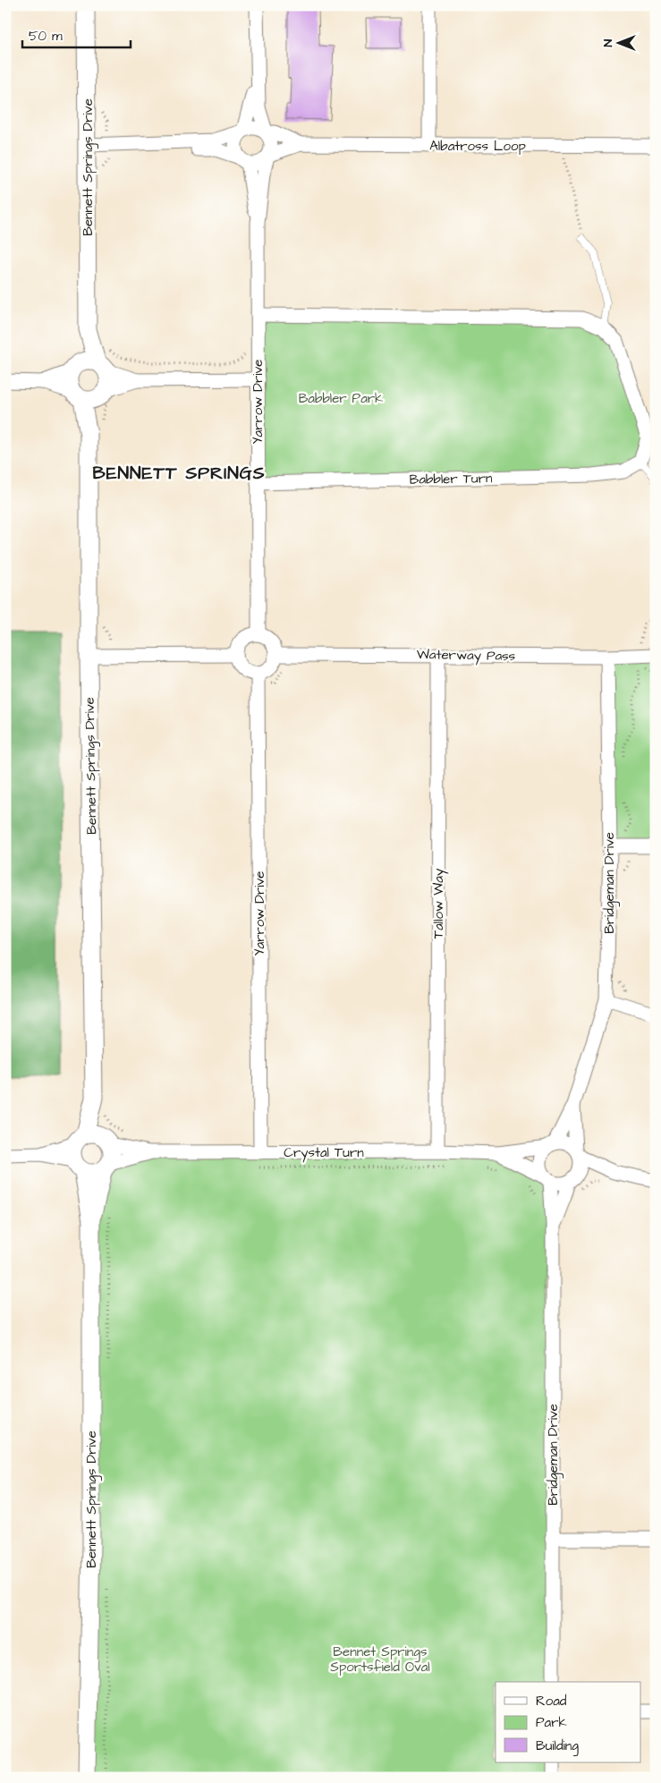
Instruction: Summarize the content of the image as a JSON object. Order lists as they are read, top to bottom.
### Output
{
  "streets": {
    "street": [
      "Albatross Loop",
      "Bennett Springs Drive",
      "Yarrow Drive",
      "Babbler Turn",
      "Waterway Pass",
      "Bridgeman Drive",
      "Tallow Way",
      "Crystal Turn"
    ]
  },
  "crossings": [
    ["Bennett Springs Drive", "Crystal Turn"],
    ["Yarrow Drive", "Babbler Turn"],
    ["Yarrow Drive", "Waterway Pass"],
    ["Yarrow Drive", "Crystal Turn"],
    ["Waterway Pass", "Bridgeman Drive"],
    ["Waterway Pass", "Tallow Way"],
    ["Tallow Way", "Crystal Turn"]
  ],
  "districts": ["BENNETT SPRINGS"],
  "parks": ["Babbler Park", "Bennet Springs Sportsfield Oval"],
  "legend": ["Road", "Park", "Building"],
  "scale_bar": "50 m",
  "north": "left"
}
